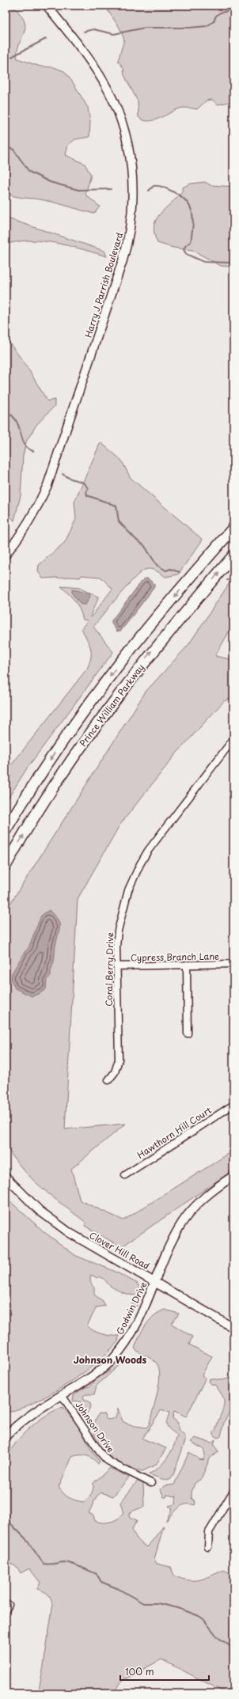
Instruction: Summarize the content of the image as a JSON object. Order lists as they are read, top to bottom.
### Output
{
  "streets": {
    "highway": ["Prince William Parkway"],
    "street": [
      "Harry J Parrish Boulevard",
      "Cypress Branch Lane",
      "Coral Berry Drive",
      "Hawthorn Hill Court",
      "Clover Hill Road",
      "Godwin Drive",
      "Johnson Drive"
    ]
  },
  "crossings": [
    ["Cypress Branch Lane", "Coral Berry Drive"],
    ["Clover Hill Road", "Godwin Drive"],
    ["Godwin Drive", "Johnson Drive"]
  ],
  "districts": ["Johnson Woods"],
  "scale_bar": "100 m"
}
